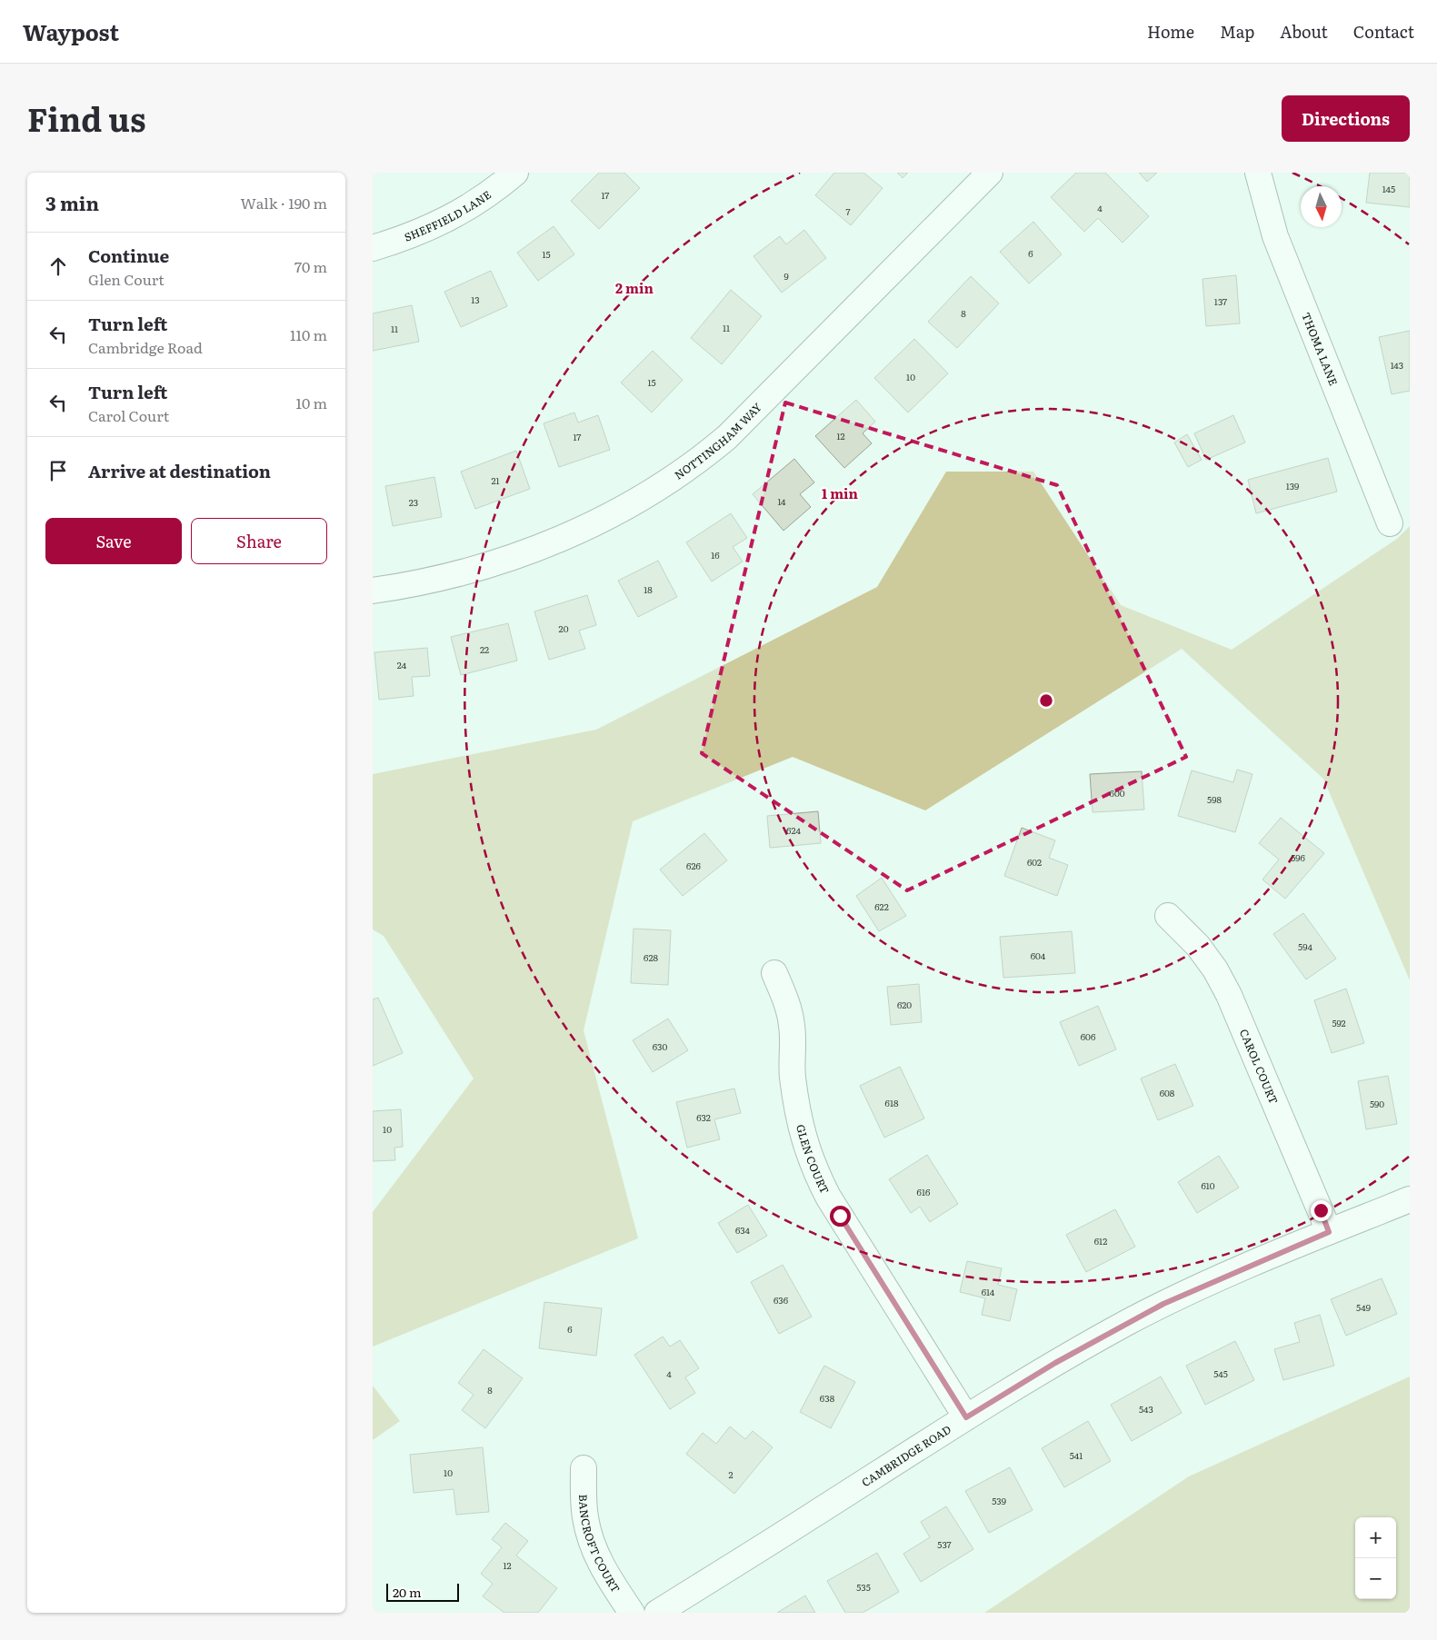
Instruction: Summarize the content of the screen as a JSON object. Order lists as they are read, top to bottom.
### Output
{
  "streets": {
    "street": [
      "SHEFFIELD LANE",
      "THOMA LANE",
      "NOTTINGHAM WAY",
      "CAROL COURT",
      "GLEN COURT",
      "CAMBRIDGE ROAD",
      "BANCROFT COURT"
    ]
  },
  "crossings": [
    ["CAROL COURT", "CAMBRIDGE ROAD"],
    ["GLEN COURT", "CAMBRIDGE ROAD"]
  ],
  "house_numbers": [
    "145",
    "17",
    "4",
    "7",
    "6",
    "15",
    "9",
    "13",
    "137",
    "8",
    "11",
    "11",
    "143",
    "10",
    "15",
    "12",
    "17",
    "21",
    "139",
    "14",
    "23",
    "16",
    "18",
    "20",
    "22",
    "24",
    "600",
    "598",
    "624",
    "596",
    "602",
    "626",
    "622",
    "594",
    "604",
    "628",
    "620",
    "592",
    "606",
    "630",
    "608",
    "618",
    "590",
    "632",
    "10",
    "610",
    "616",
    "634",
    "612",
    "614",
    "636",
    "549",
    "6",
    "4",
    "545",
    "8",
    "638",
    "543",
    "541",
    "10",
    "2",
    "539",
    "537",
    "12",
    "535"
  ],
  "scale_bar": "20 m",
  "north": "bottom",
  "page": {
    "header": "Waypost",
    "nav": [
      "Home",
      "Map",
      "About",
      "Contact"
    ],
    "title": "Find us",
    "buttons": [
      "Directions",
      ["Save", "Share"]
    ],
    "heading": ["3 min", "Walk · 190 m"],
    "list": [
      ["Continue", "Glen Court", "70 m"],
      ["Turn left", "Cambridge Road", "110 m"],
      ["Turn left", "Carol Court", "10 m"],
      "Arrive at destination"
    ],
    "map_buttons": ["+", "−"],
    "scale": "20 m"
  },
  "rings": ["2 min", "1 min"]
}
